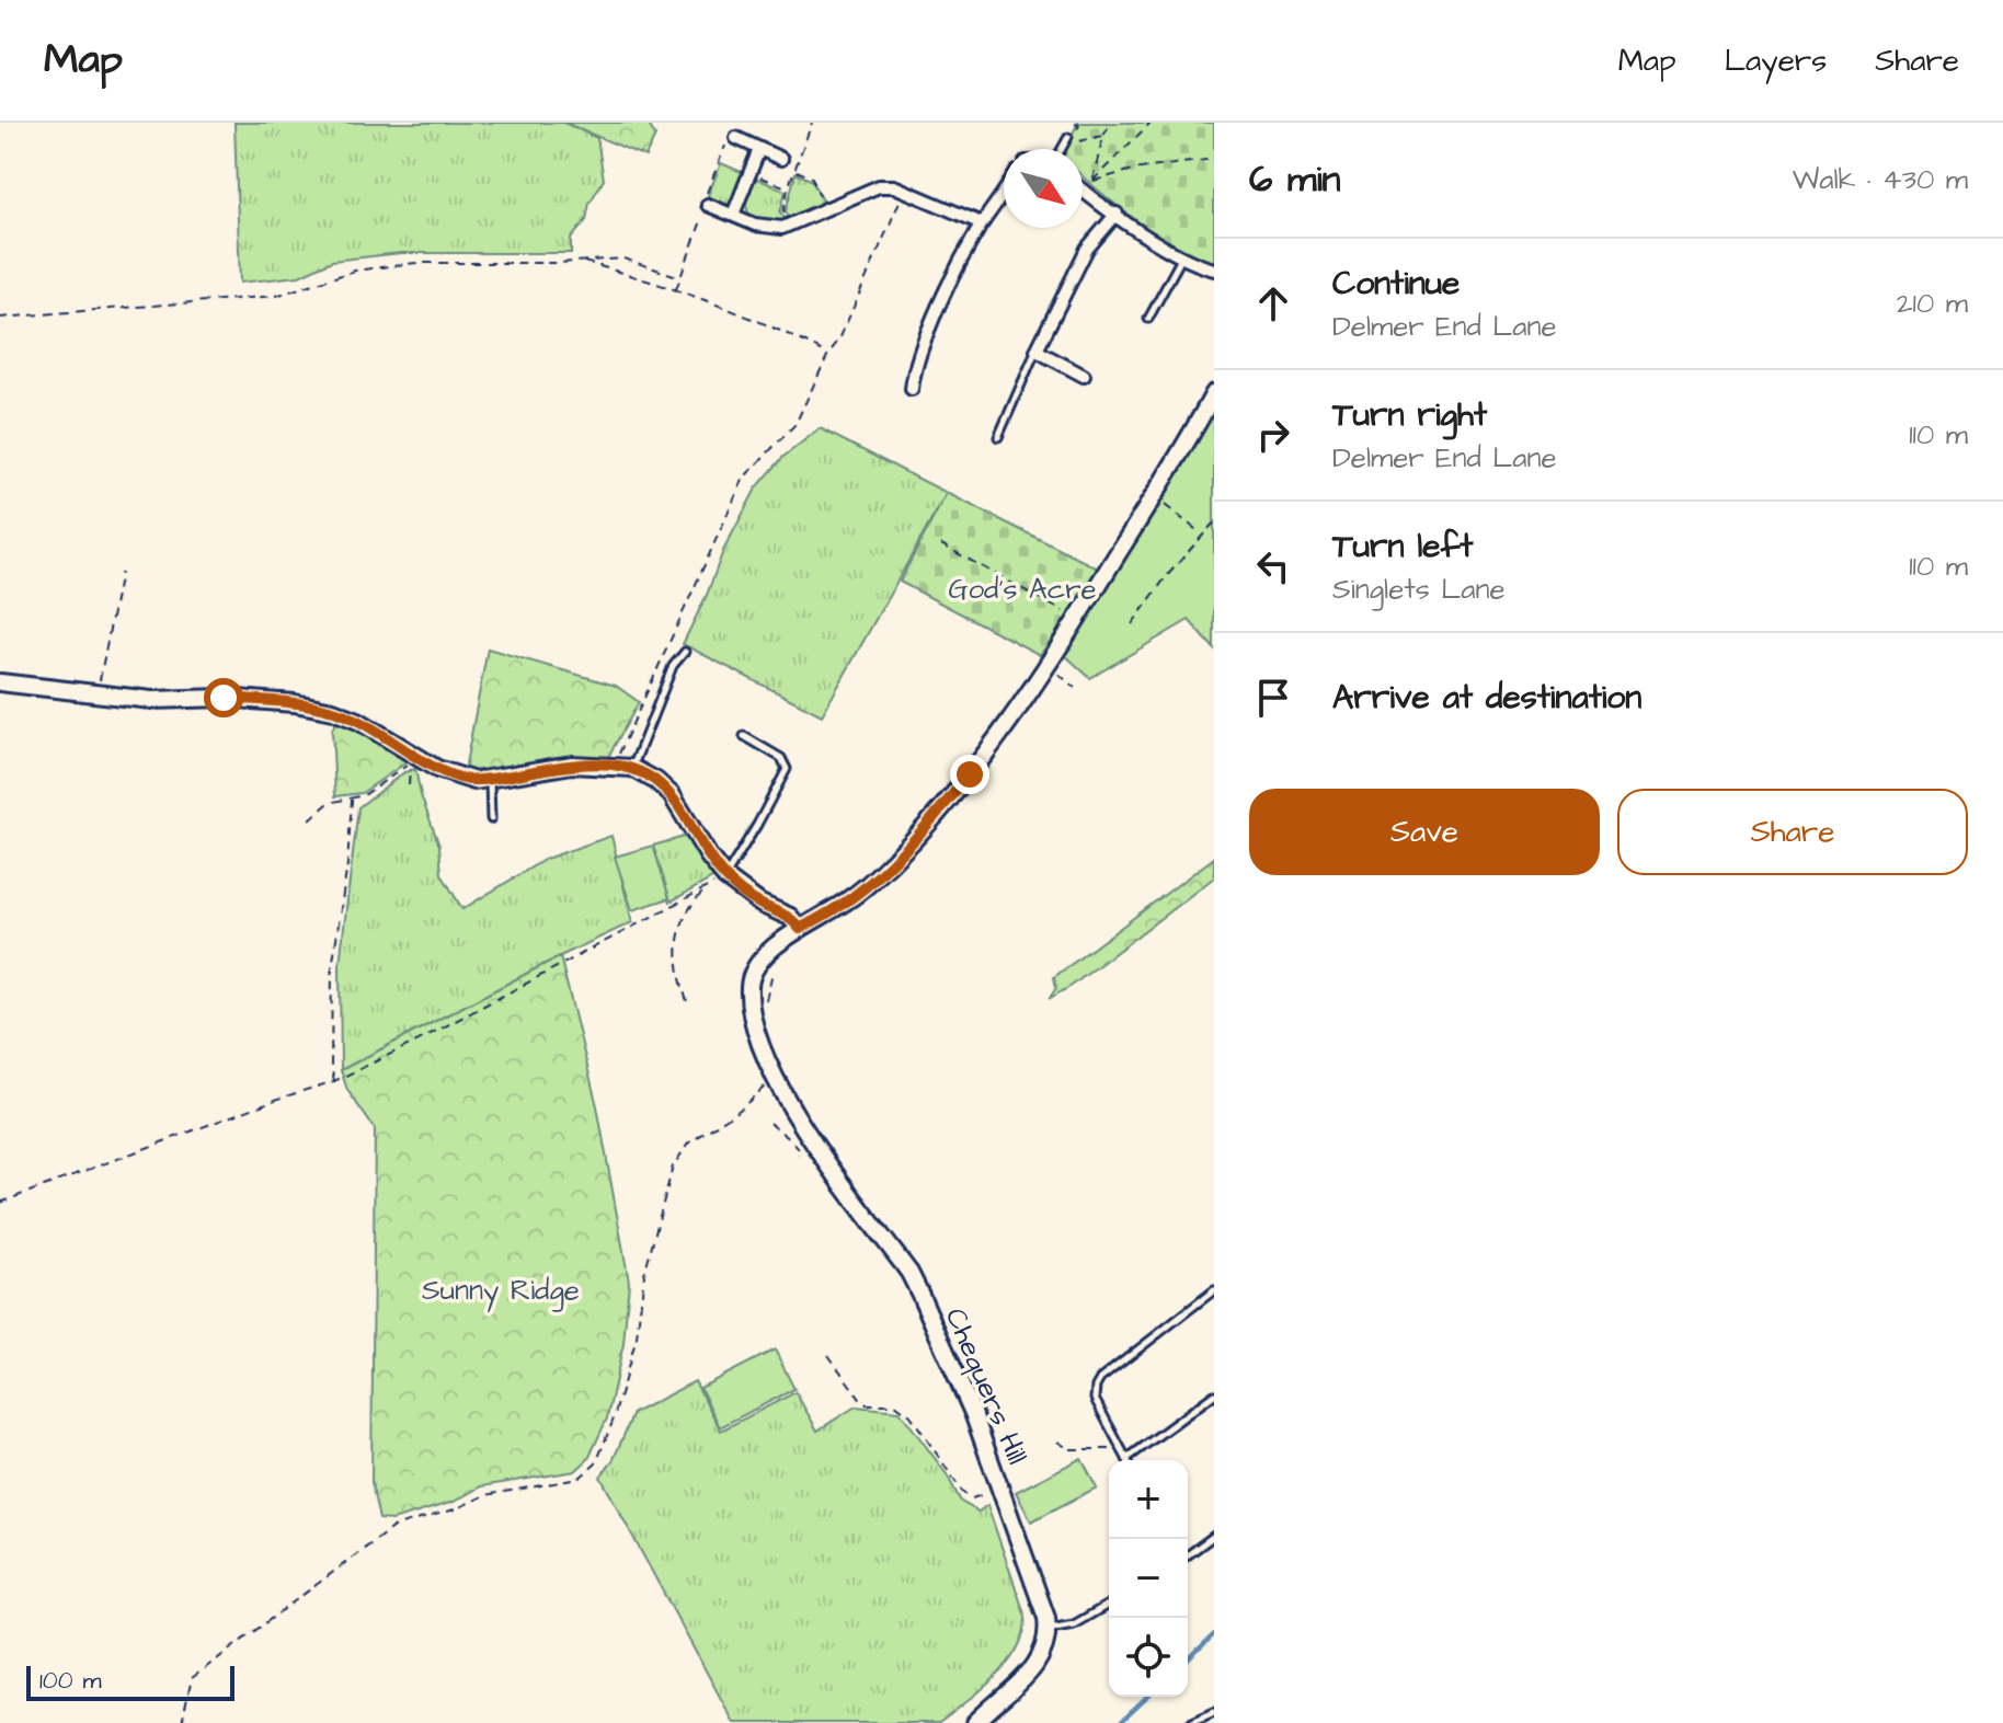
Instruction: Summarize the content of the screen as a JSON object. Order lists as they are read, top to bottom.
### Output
{
  "streets": {
    "street": ["Chequers Hill"]
  },
  "parks": ["God's Acre", "Sunny Ridge"],
  "scale_bar": "100 m",
  "north": "bottom right",
  "page": {
    "header": "Map",
    "nav": ["Map", "Layers", "Share"],
    "heading": ["6 min", "Walk · 430 m"],
    "list": [
      ["Continue", "Delmer End Lane", "210 m"],
      ["Turn right", "Delmer End Lane", "110 m"],
      ["Turn left", "Singlets Lane", "110 m"],
      "Arrive at destination"
    ],
    "buttons": ["Save", "Share"],
    "map_buttons": ["+", "−"],
    "scale": "100 m"
  }
}
